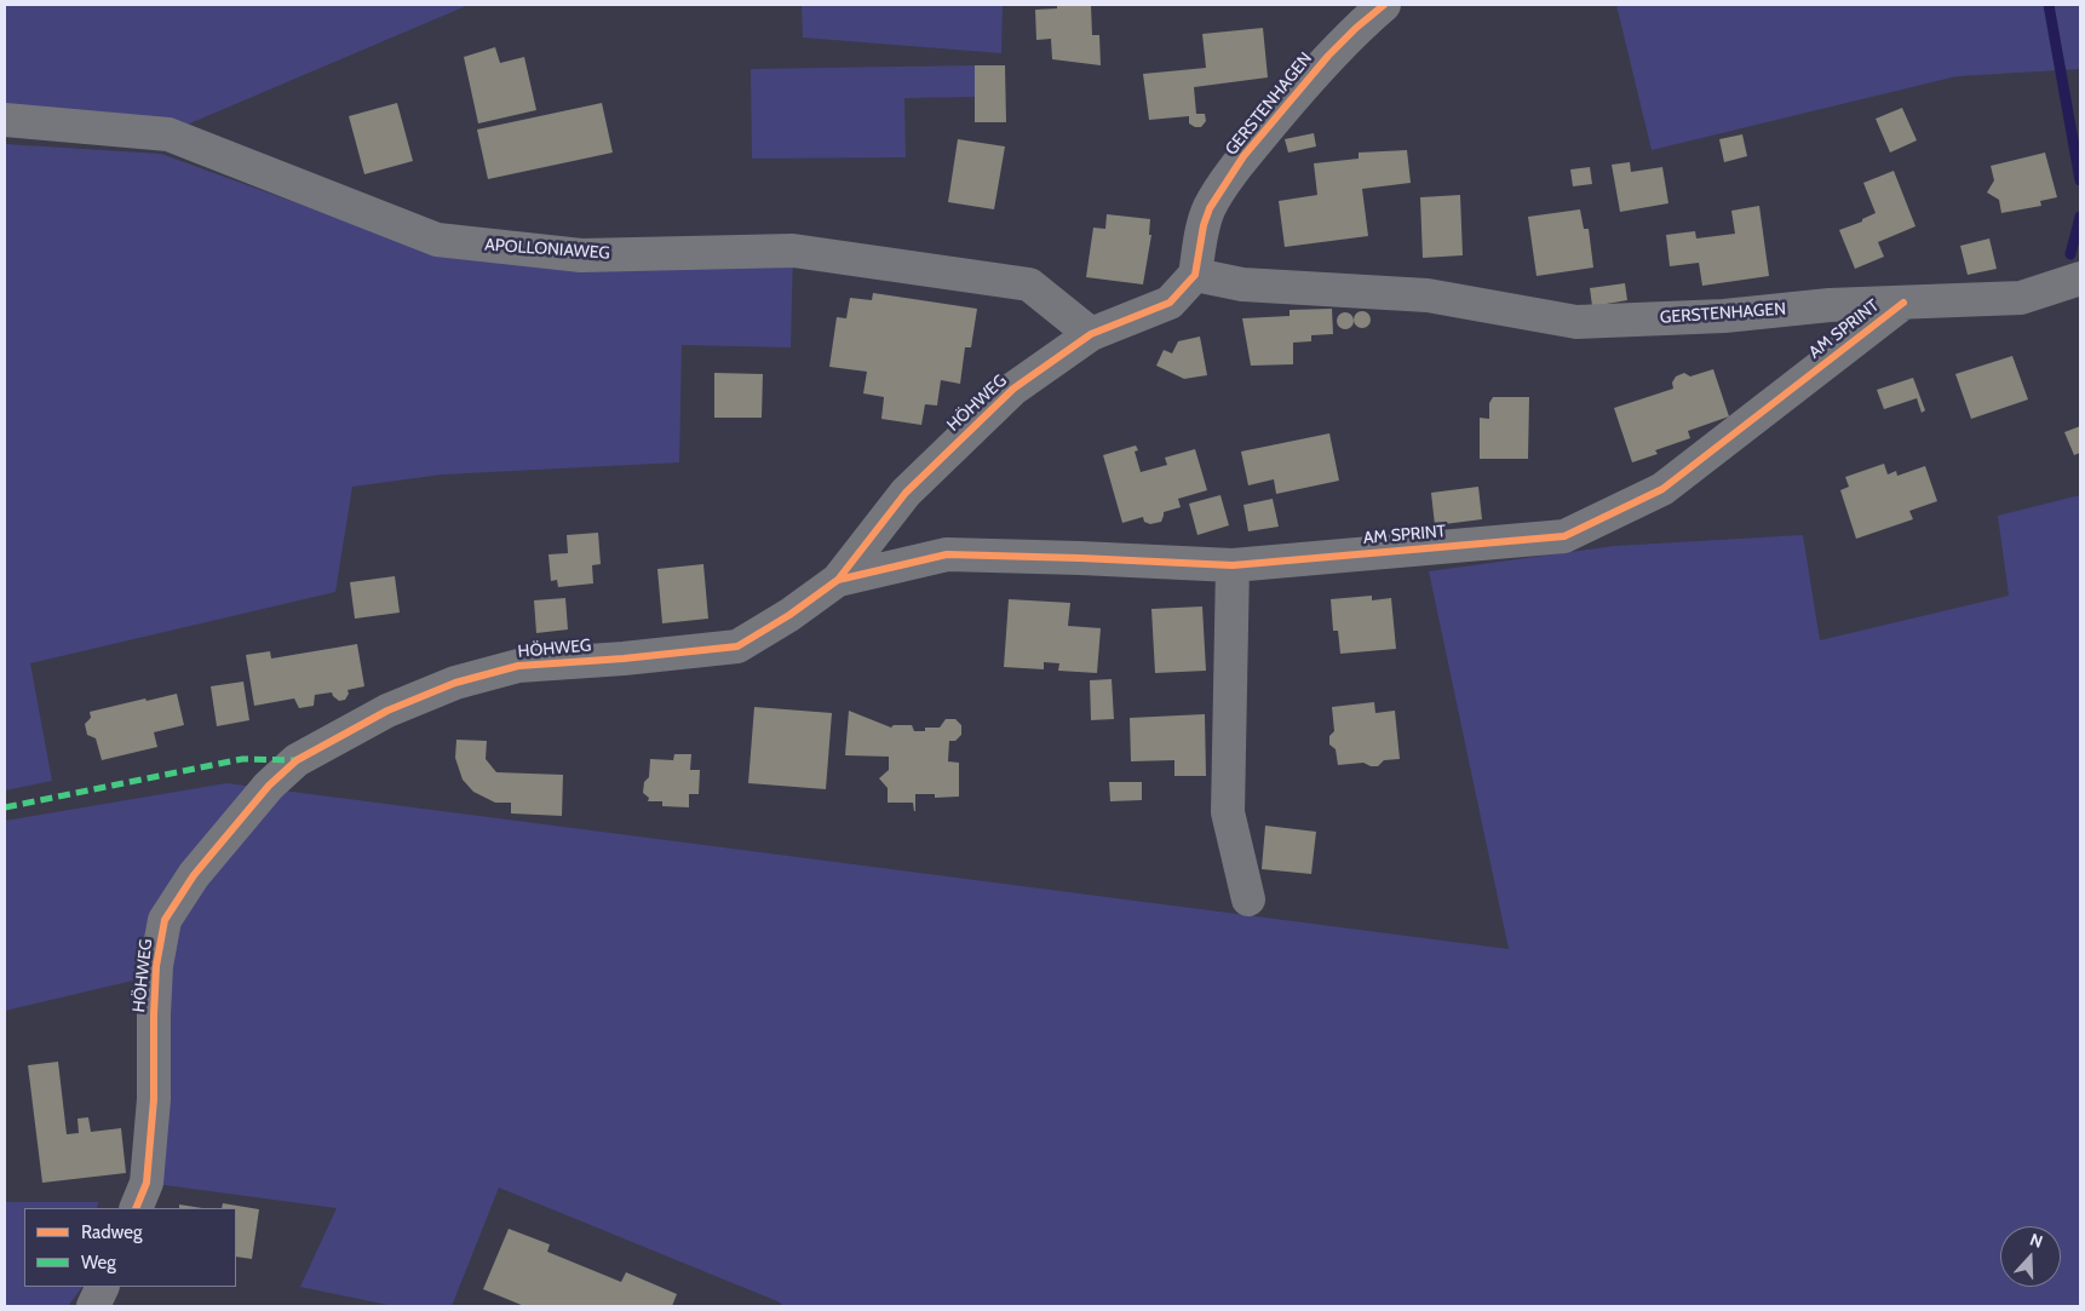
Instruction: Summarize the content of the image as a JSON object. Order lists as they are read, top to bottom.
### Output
{
  "streets": {
    "street": [
      "GERSTENHAGEN",
      "APOLLONIAWEG",
      "AM SPRINT",
      "HÖHWEG"
    ]
  },
  "crossings": [
    ["GERSTENHAGEN", "AM SPRINT"],
    ["GERSTENHAGEN", "HÖHWEG"],
    ["APOLLONIAWEG", "HÖHWEG"],
    ["AM SPRINT", "HÖHWEG"]
  ],
  "legend": ["Radweg", "Weg"],
  "north": "top"
}
